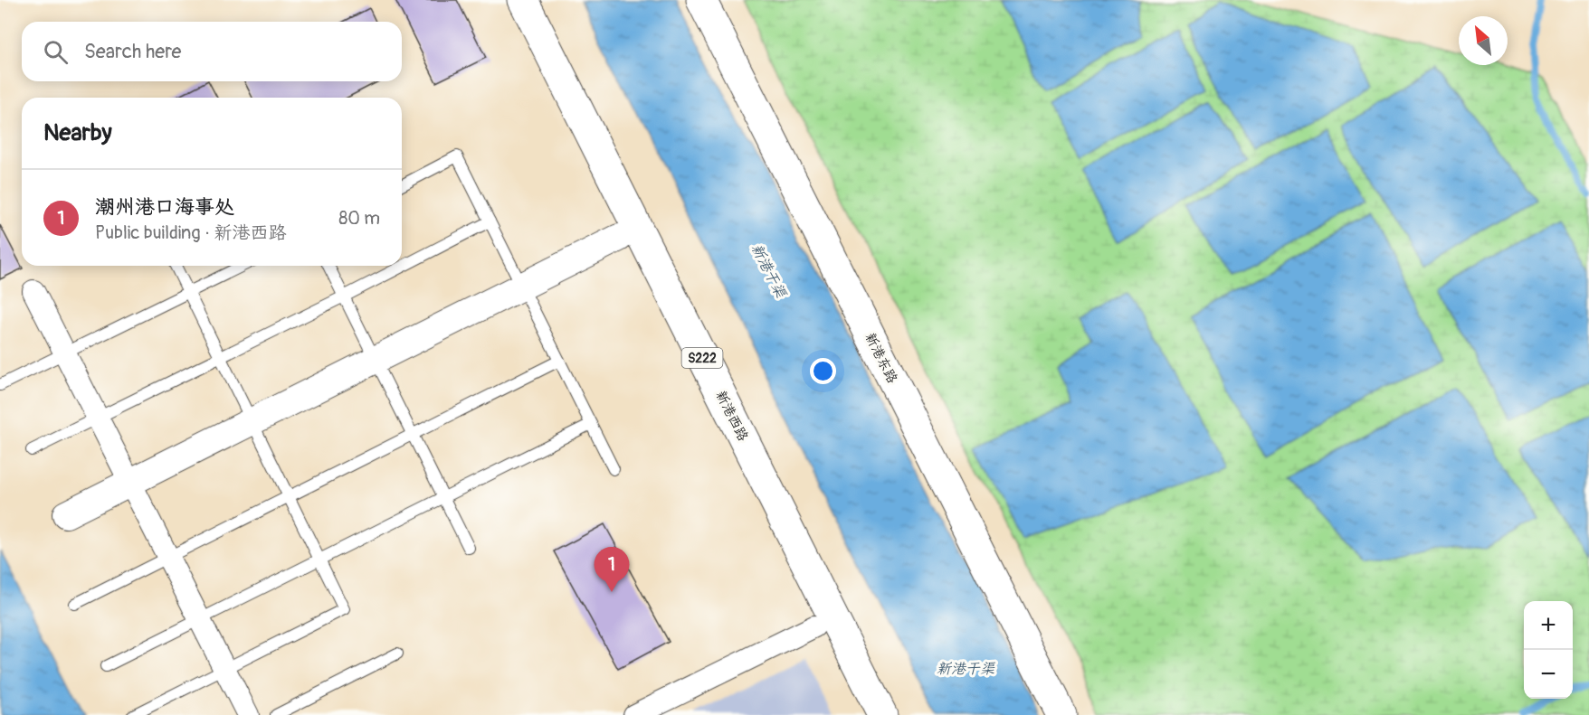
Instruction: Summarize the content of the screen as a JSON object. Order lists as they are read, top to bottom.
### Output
{
  "streets": {
    "main road": ["S222", "新港东路", "新港西路"]
  },
  "water": ["新港干渠"],
  "north": "top left",
  "page": {
    "search": "Search here",
    "heading": "Nearby",
    "list": [
      {
        "mark": "1",
        "name": "潮州港口海事处",
        "note": "Public building · 新港西路",
        "value": "80 m"
      }
    ],
    "pins": "1",
    "map_buttons": ["+", "−"]
  }
}
